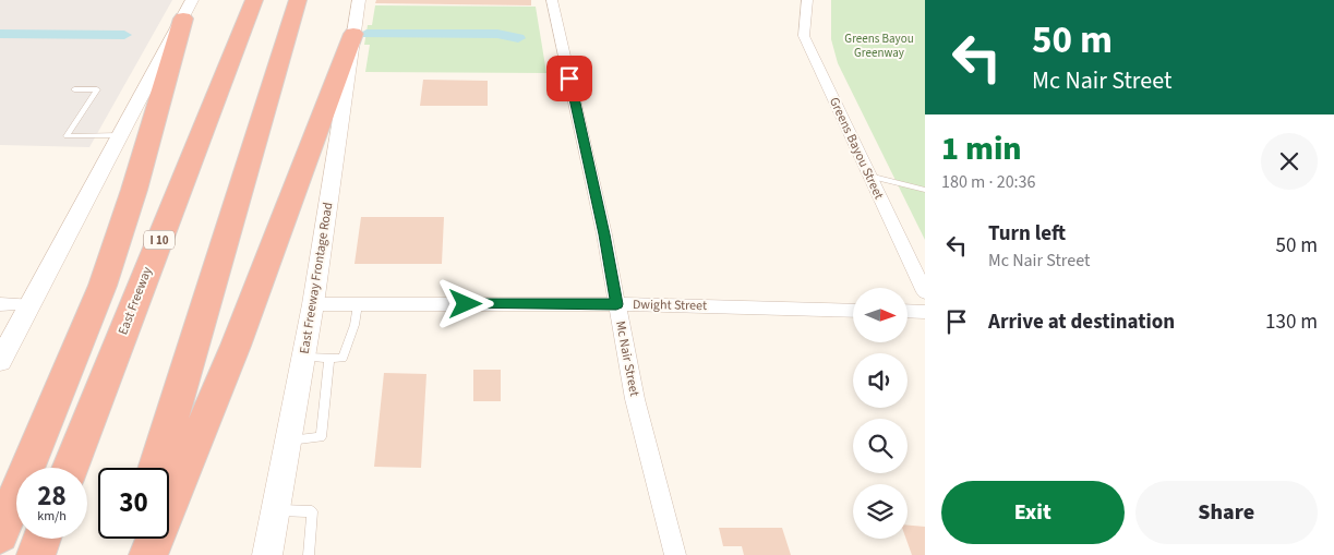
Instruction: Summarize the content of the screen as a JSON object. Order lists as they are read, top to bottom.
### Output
{
  "streets": {
    "highway": ["I 10", "East Freeway"],
    "main road": ["East Freeway Frontage Road"],
    "street": ["Greens Bayou Street", "Dwight Street", "Mc Nair Street"]
  },
  "crossings": [
    ["East Freeway Frontage Road", "Dwight Street"],
    ["Dwight Street", "Mc Nair Street"]
  ],
  "parks": ["Greens Bayou Greenway"],
  "north": "right",
  "page": {
    "turn": ["50 m", "Mc Nair Street"],
    "heading": ["1 min", "180 m · 20:36"],
    "list": [
      {
        "name": "Turn left",
        "note": "Mc Nair Street",
        "value": "50 m"
      },
      {
        "name": "Arrive at destination",
        "value": "130 m"
      }
    ],
    "speed": "28 km/h",
    "limit": "30",
    "buttons": ["Exit", "Share"]
  }
}
